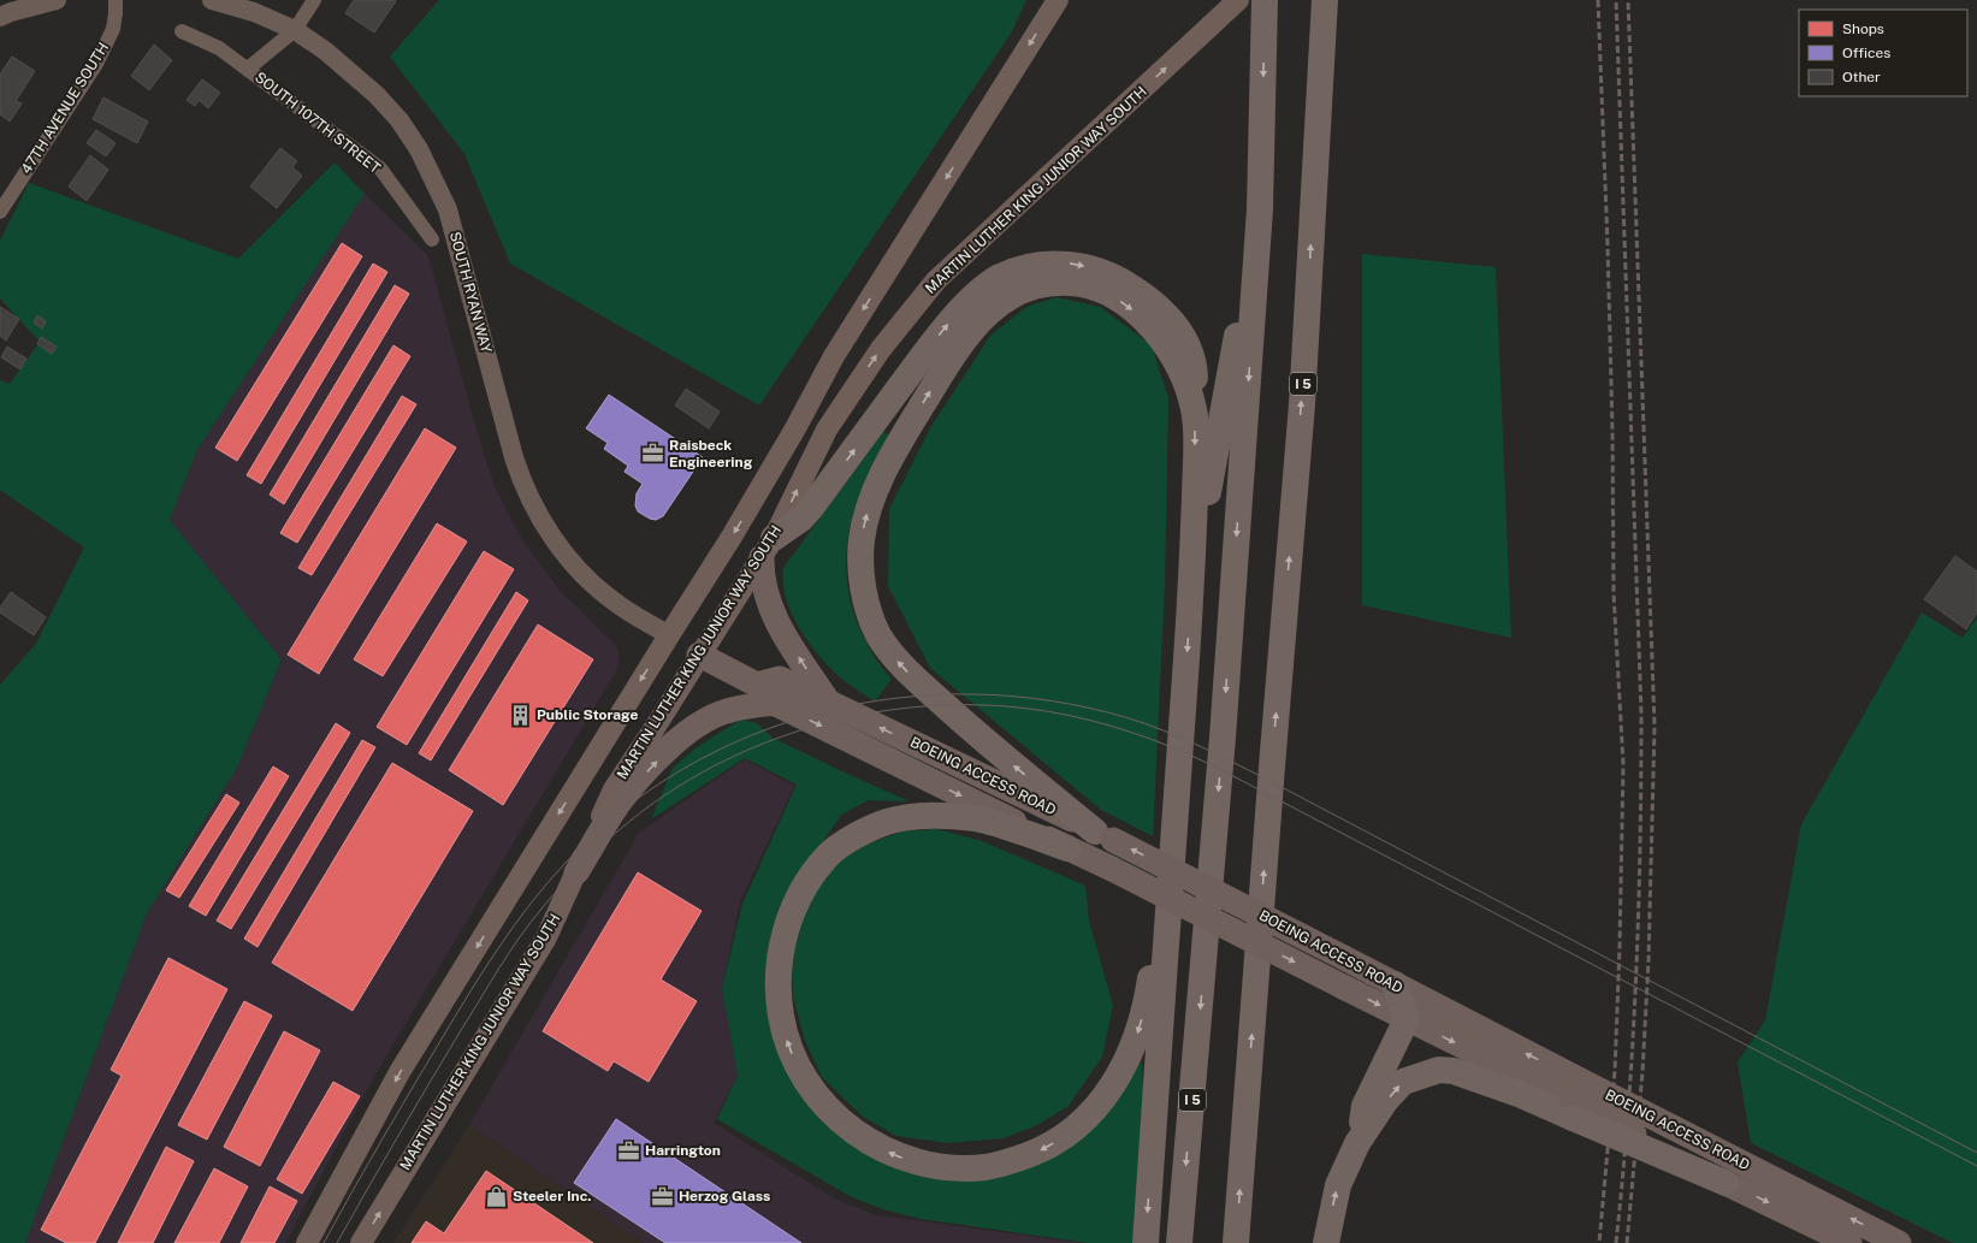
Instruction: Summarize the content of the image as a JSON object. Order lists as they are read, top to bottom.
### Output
{
  "streets": {
    "highway": ["I 5", "BOEING ACCESS ROAD"],
    "main road": ["MARTIN LUTHER KING JUNIOR WAY SOUTH"],
    "street": ["47TH AVENUE SOUTH", "SOUTH 107TH STREET", "SOUTH RYAN WAY"]
  },
  "crossings": [
    ["MARTIN LUTHER KING JUNIOR WAY SOUTH", "BOEING ACCESS ROAD"],
    ["SOUTH RYAN WAY", "BOEING ACCESS ROAD"]
  ],
  "places": {
    "office": ["Raisbeck Engineering", "Harrington", "Herzog Glass"],
    "building": ["Public Storage"],
    "shop": ["Steeler Inc."]
  },
  "legend": ["Shops", "Offices", "Other"]
}
